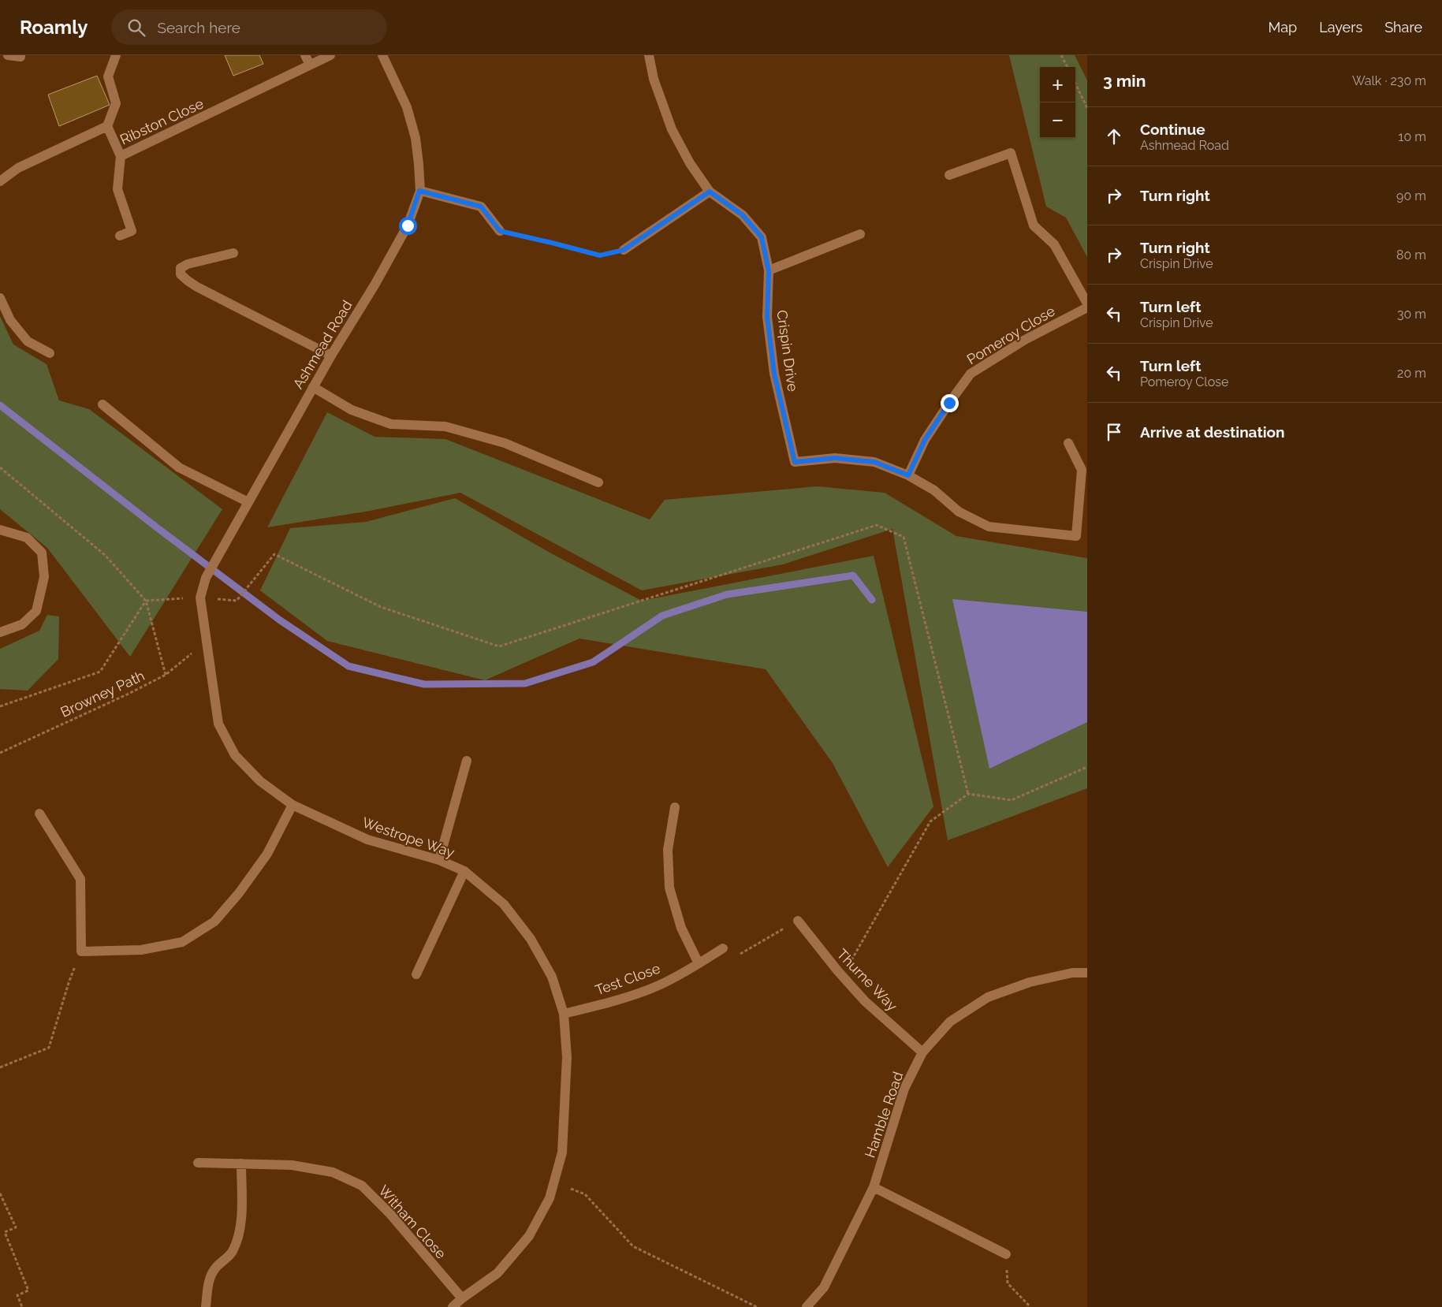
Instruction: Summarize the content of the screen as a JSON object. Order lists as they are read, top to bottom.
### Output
{
  "streets": {
    "street": [
      "Ribston Close",
      "Pomeroy Close",
      "Ashmead Road",
      "Crispin Drive",
      "Westrope Way",
      "Test Close",
      "Thurne Way",
      "Hamble Road",
      "Witham Close"
    ],
    "path": ["Browney Path"]
  },
  "crossings": [
    ["Pomeroy Close", "Crispin Drive"],
    ["Ashmead Road", "Browney Path"],
    ["Ashmead Road", "Westrope Way"],
    ["Browney Path", "Westrope Way"],
    ["Westrope Way", "Test Close"],
    ["Westrope Way", "Witham Close"],
    ["Thurne Way", "Hamble Road"]
  ],
  "page": {
    "header": "Roamly",
    "search": "Search here",
    "nav": ["Map", "Layers", "Share"],
    "heading": ["3 min", "Walk · 230 m"],
    "map_buttons": ["+", "−"],
    "list": [
      ["Continue", "Ashmead Road", "10 m"],
      ["Turn right", "90 m"],
      ["Turn right", "Crispin Drive", "80 m"],
      ["Turn left", "Crispin Drive", "30 m"],
      ["Turn left", "Pomeroy Close", "20 m"],
      "Arrive at destination"
    ]
  }
}
